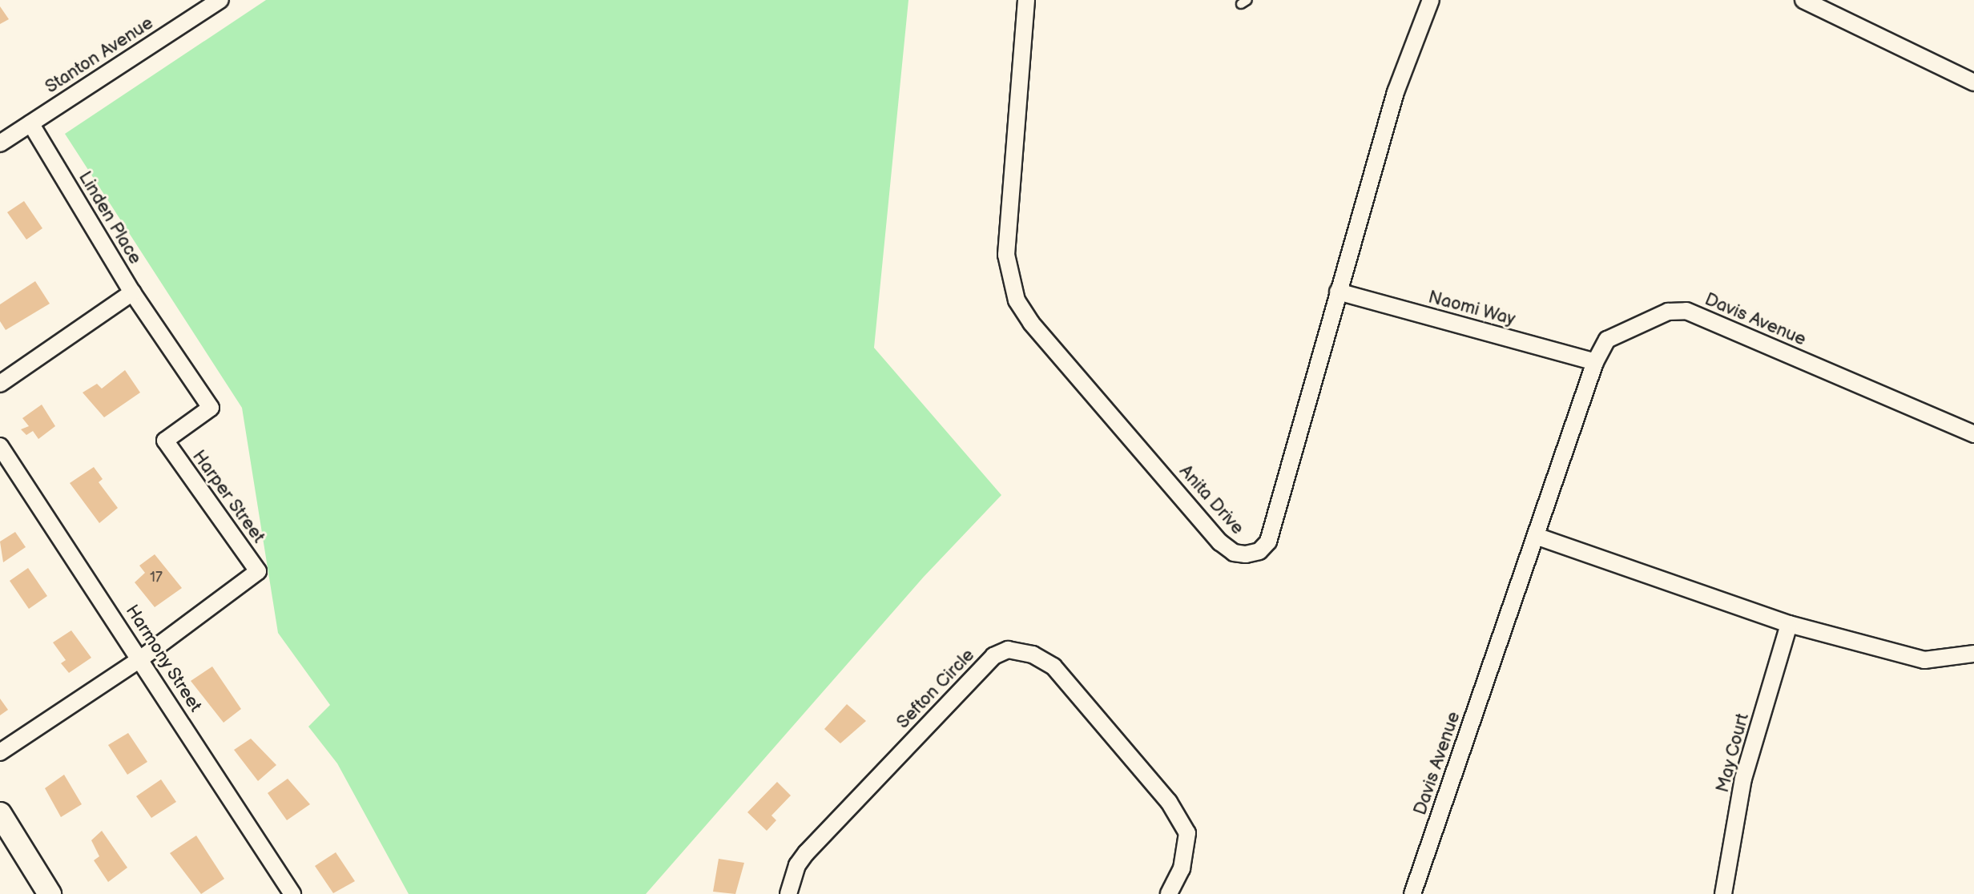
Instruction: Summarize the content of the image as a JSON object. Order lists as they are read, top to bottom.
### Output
{
  "streets": {
    "street": [
      "Stanton Avenue",
      "Linden Place",
      "Naomi Way",
      "Davis Avenue",
      "Harper Street",
      "Anita Drive",
      "Harmony Street",
      "Sefton Circle",
      "May Court"
    ]
  },
  "crossings": [
    ["Stanton Avenue", "Linden Place"],
    ["Linden Place", "Harper Street"],
    ["Naomi Way", "Davis Avenue"],
    ["Naomi Way", "Anita Drive"],
    ["Harper Street", "Harmony Street"]
  ],
  "house_numbers": ["17"]
}
